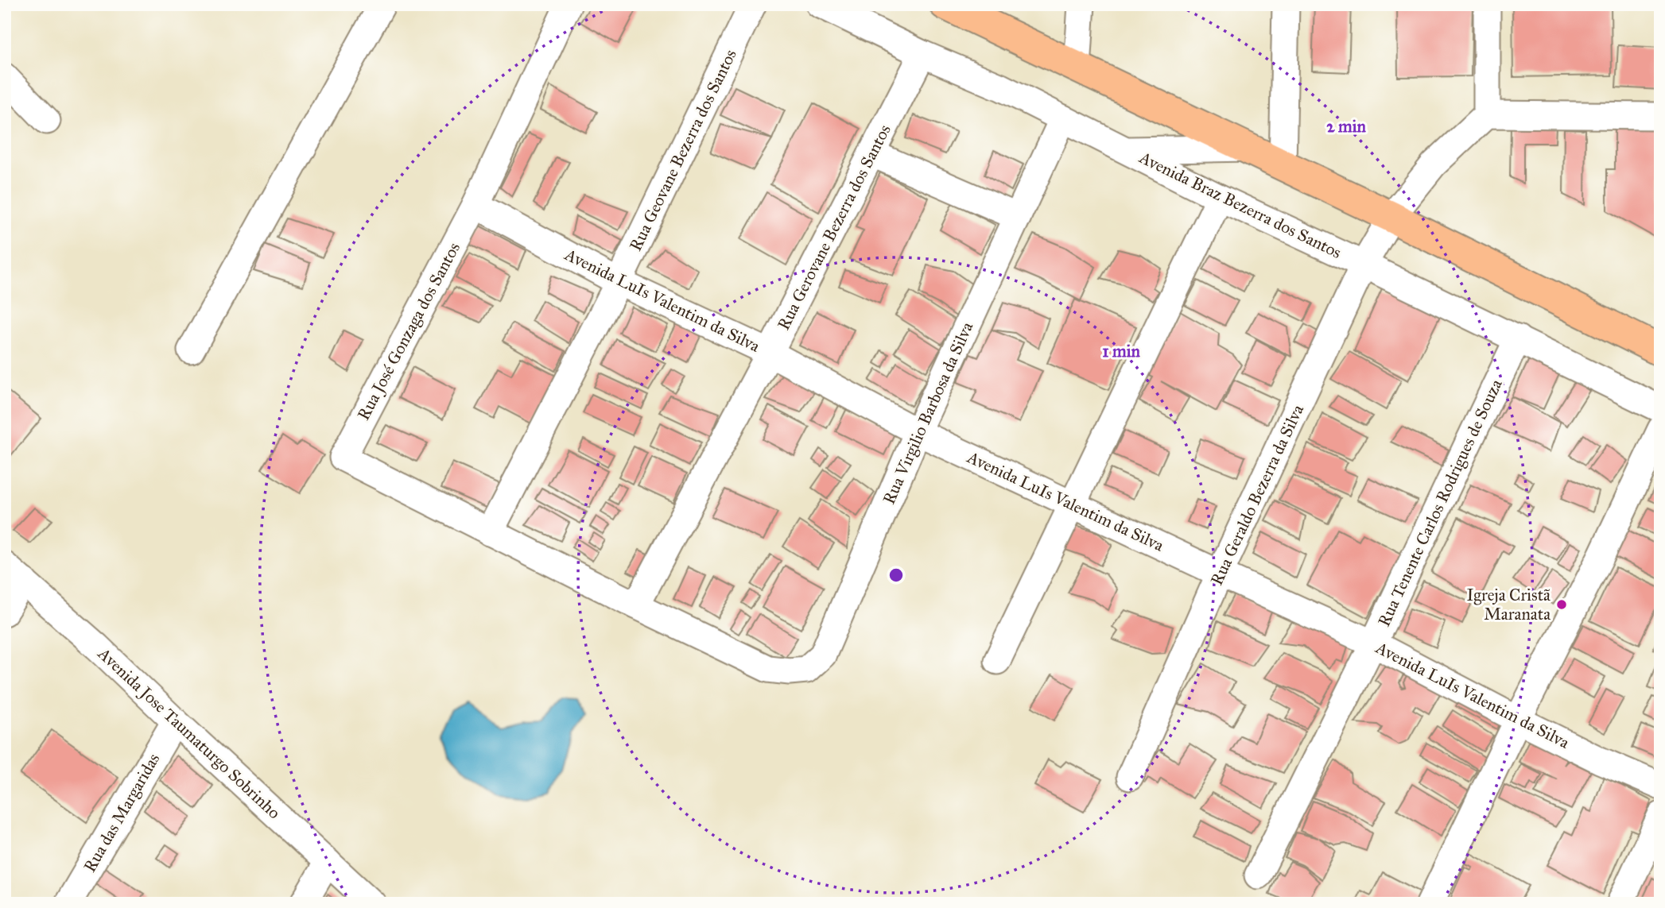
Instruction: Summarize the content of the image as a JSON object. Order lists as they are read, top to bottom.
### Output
{
  "streets": {
    "street": [
      "Rua Geovane Bezerra dos Santos",
      "Avenida Braz Bezerra dos Santos",
      "Rua Gerovane Bezerra dos Santos",
      "Avenida LuIs Valentim da Silva",
      "Rua José Gonzaga dos Santos",
      "Rua Virgilio Barbosa da Silva",
      "Rua Geraldo Bezerra da Silva",
      "Rua Tenente Carlos Rodrigues de Souza",
      "Avenida Jose Taumaturgo Sobrinho",
      "Rua das Margaridas"
    ]
  },
  "crossings": [
    ["Rua Geovane Bezerra dos Santos", "Avenida LuIs Valentim da Silva"],
    ["Rua Geovane Bezerra dos Santos", "Rua José Gonzaga dos Santos"],
    ["Avenida Braz Bezerra dos Santos", "Rua Gerovane Bezerra dos Santos"],
    ["Avenida Braz Bezerra dos Santos", "Rua Virgilio Barbosa da Silva"],
    ["Avenida Braz Bezerra dos Santos", "Rua Geraldo Bezerra da Silva"],
    ["Avenida Braz Bezerra dos Santos", "Rua Tenente Carlos Rodrigues de Souza"],
    ["Rua Gerovane Bezerra dos Santos", "Avenida LuIs Valentim da Silva"],
    ["Rua Gerovane Bezerra dos Santos", "Rua Virgilio Barbosa da Silva"],
    ["Avenida LuIs Valentim da Silva", "Rua José Gonzaga dos Santos"],
    ["Avenida LuIs Valentim da Silva", "Rua Virgilio Barbosa da Silva"],
    ["Avenida LuIs Valentim da Silva", "Rua Geraldo Bezerra da Silva"],
    ["Avenida LuIs Valentim da Silva", "Rua Tenente Carlos Rodrigues de Souza"],
    ["Avenida Jose Taumaturgo Sobrinho", "Rua das Margaridas"]
  ],
  "places": ["Igreja Cristã Maranata"],
  "rings": ["2 min", "1 min"]
}
